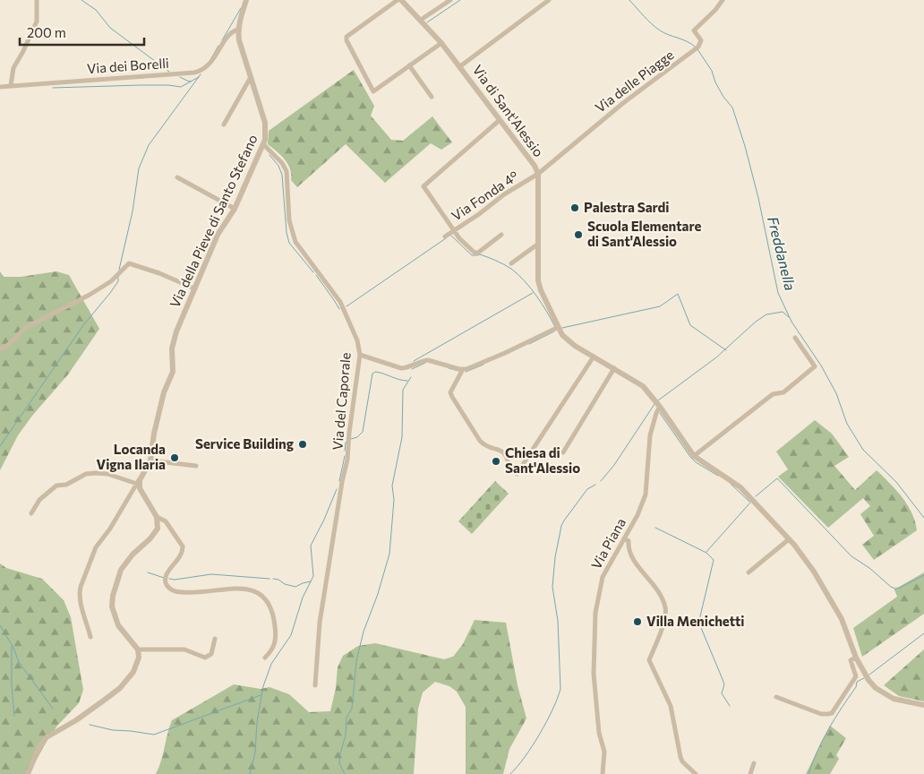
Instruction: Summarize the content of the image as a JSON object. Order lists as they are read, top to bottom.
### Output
{
  "streets": {
    "street": [
      "Via dei Borelli",
      "Via delle Piagge",
      "Via di Sant'Alessio",
      "Via Fonda 4°",
      "Via della Pieve di Santo Stefano",
      "Via del Caporale",
      "Via Piana"
    ]
  },
  "crossings": [
    ["Via dei Borelli", "Via della Pieve di Santo Stefano"],
    ["Via delle Piagge", "Via di Sant'Alessio"],
    ["Via delle Piagge", "Via Fonda 4°"],
    ["Via di Sant'Alessio", "Via Fonda 4°"],
    ["Via di Sant'Alessio", "Via Piana"],
    ["Via della Pieve di Santo Stefano", "Via del Caporale"]
  ],
  "water": ["Freddanella"],
  "places": [
    "Palestra Sardi",
    "Scuola Elementare di Sant'Alessio",
    "Service Building",
    "Locanda Vigna Ilaria",
    "Chiesa di Sant'Alessio",
    "Villa Menichetti"
  ],
  "scale_bar": "200 m"
}
